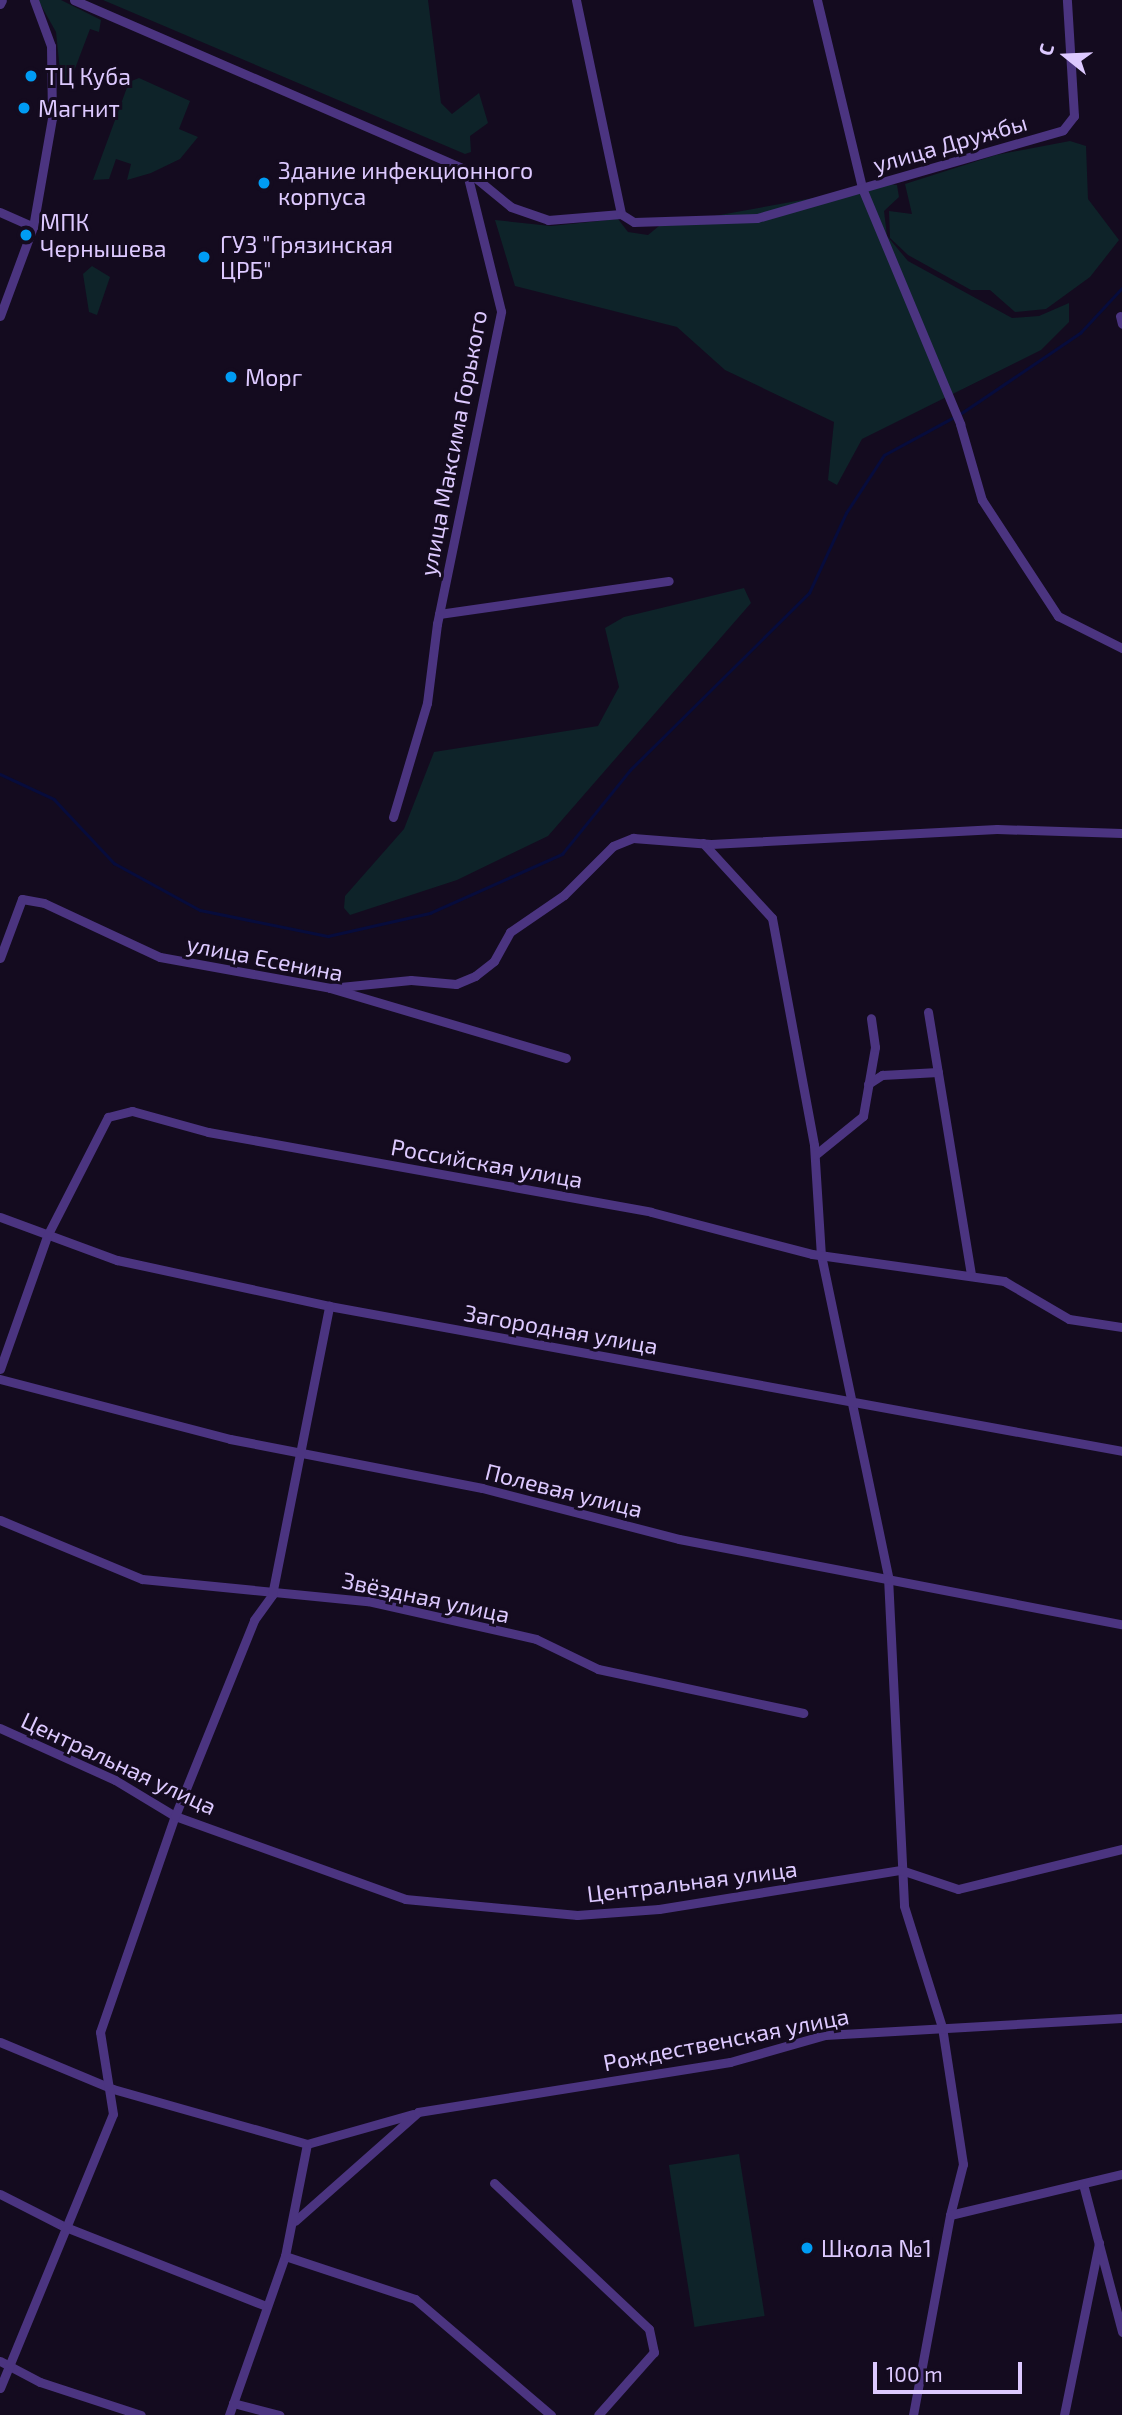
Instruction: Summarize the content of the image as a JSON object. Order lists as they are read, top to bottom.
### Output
{
  "streets": {
    "street": [
      "улица Дружбы",
      "улица Максима Горького",
      "улица Есенина",
      "Российская улица",
      "Загородная улица",
      "Полевая улица",
      "Звёздная улица",
      "Центральная улица",
      "Рождественская улица"
    ]
  },
  "crossings": [
    ["Российская улица", "Загородная улица"]
  ],
  "places": [
    "ТЦ Куба",
    "Магнит",
    "Здание инфекционного корпуса",
    "МПК Чернышева",
    "ГУЗ \"Грязинская ЦРБ\"",
    "Морг",
    "Школа №1"
  ],
  "scale_bar": "100 m",
  "north": "left"
}
